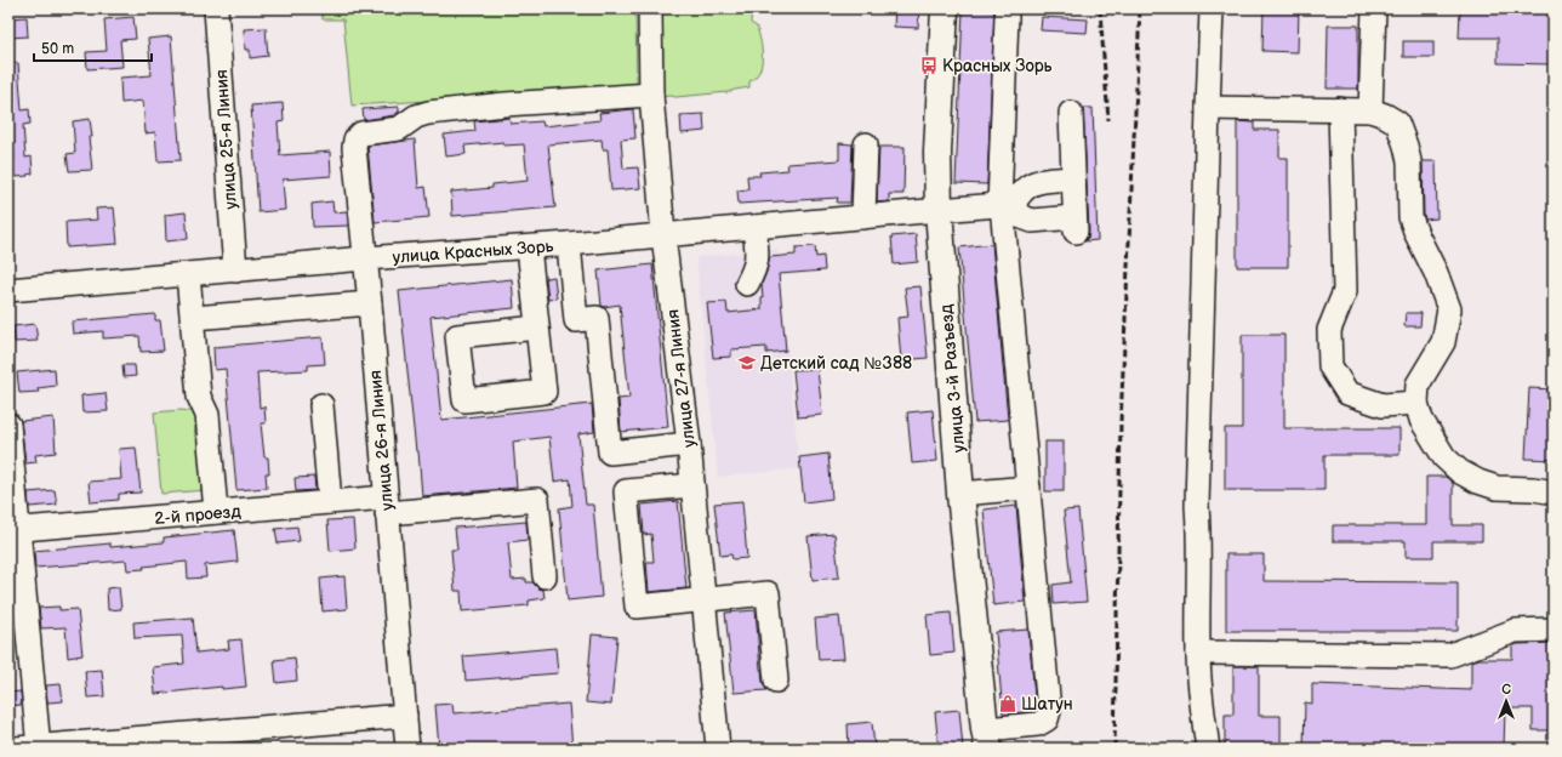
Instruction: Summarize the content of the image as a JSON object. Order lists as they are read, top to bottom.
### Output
{
  "streets": {
    "main road": ["улица 3-й Разъезд"],
    "street": [
      "улица 25-я Линия",
      "улица Красных Зорь",
      "улица 27-я Линия",
      "улица 26-я Линия",
      "2-й проезд"
    ]
  },
  "crossings": [
    ["улица 25-я Линия", "улица Красных Зорь"],
    ["улица Красных Зорь", "улица 27-я Линия"],
    ["улица Красных Зорь", "улица 3-й Разъезд"],
    ["улица Красных Зорь", "улица 26-я Линия"],
    ["улица 27-я Линия", "улица 26-я Линия"],
    ["улица 26-я Линия", "2-й проезд"]
  ],
  "places": {
    "bus stop": ["Красных Зорь"],
    "school or university": ["Детский сад №388"],
    "shop": ["Шатун"]
  },
  "scale_bar": "50 m",
  "north": "top"
}
